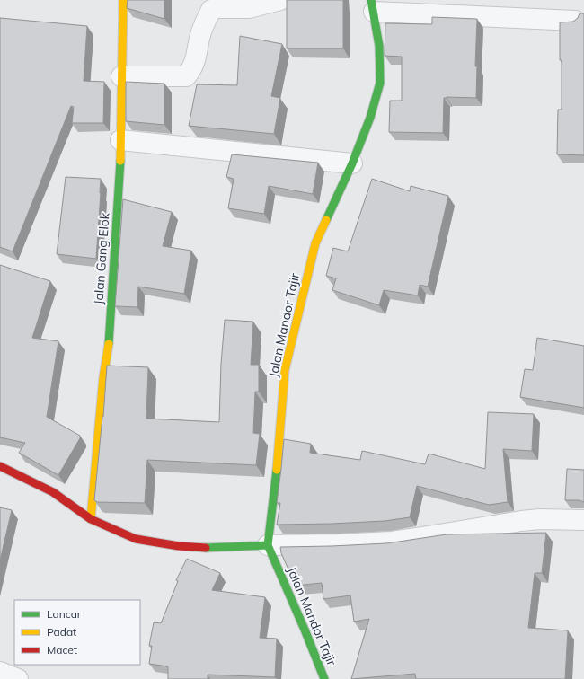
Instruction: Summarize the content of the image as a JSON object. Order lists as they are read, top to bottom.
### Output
{
  "streets": {
    "main road": ["Jalan Gang Elok", "Jalan Mandor Tajir"]
  },
  "legend": ["Lancar", "Padat", "Macet"]
}
